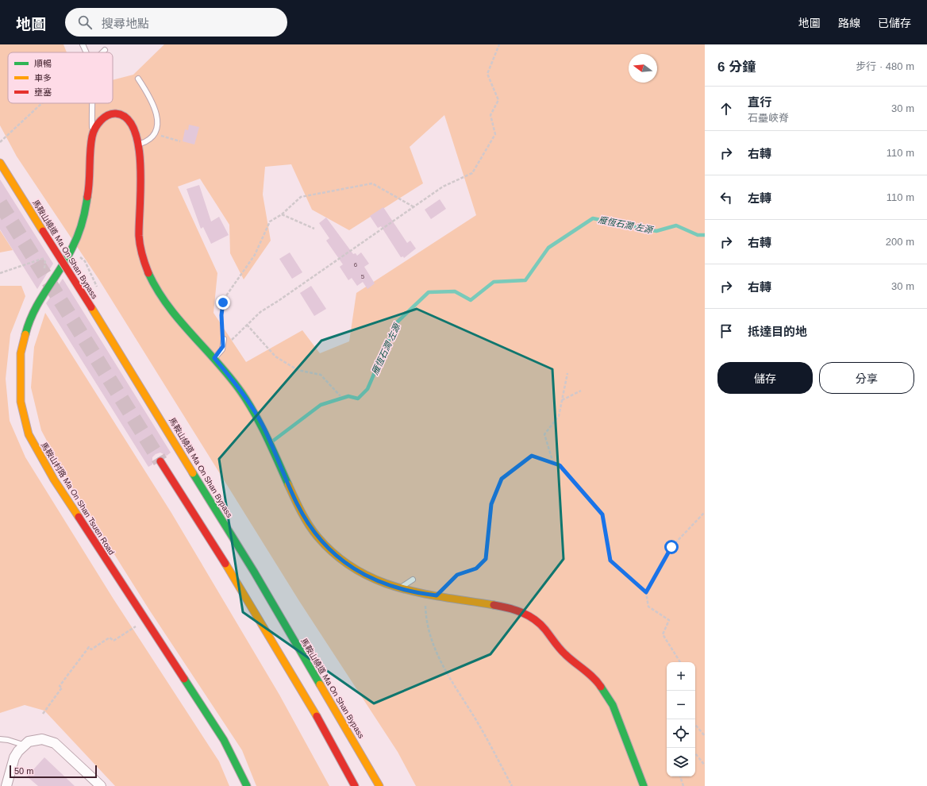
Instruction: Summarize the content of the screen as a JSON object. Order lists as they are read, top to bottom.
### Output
{
  "streets": {
    "street": ["馬鞍山繞道 Ma On Shan Bypass", "馬鞍山村路 Ma On Shan Tsuen Road"]
  },
  "water": ["雁恆石澗 左源"],
  "house_numbers": ["6", "5"],
  "legend": ["順暢", "車多", "壅塞"],
  "scale_bar": "50 m",
  "north": "left",
  "page": {
    "header": "地圖",
    "search": "搜尋地點",
    "nav": ["地圖", "路線", "已儲存"],
    "heading": ["6 分鐘", "步行 · 480 m"],
    "list": [
      ["直行", "石壘峽脊", "30 m"],
      ["右轉", "110 m"],
      ["左轉", "110 m"],
      ["右轉", "200 m"],
      ["右轉", "30 m"],
      "抵達目的地"
    ],
    "buttons": ["儲存", "分享"],
    "map_buttons": ["+", "−"],
    "scale": "50 m"
  }
}
